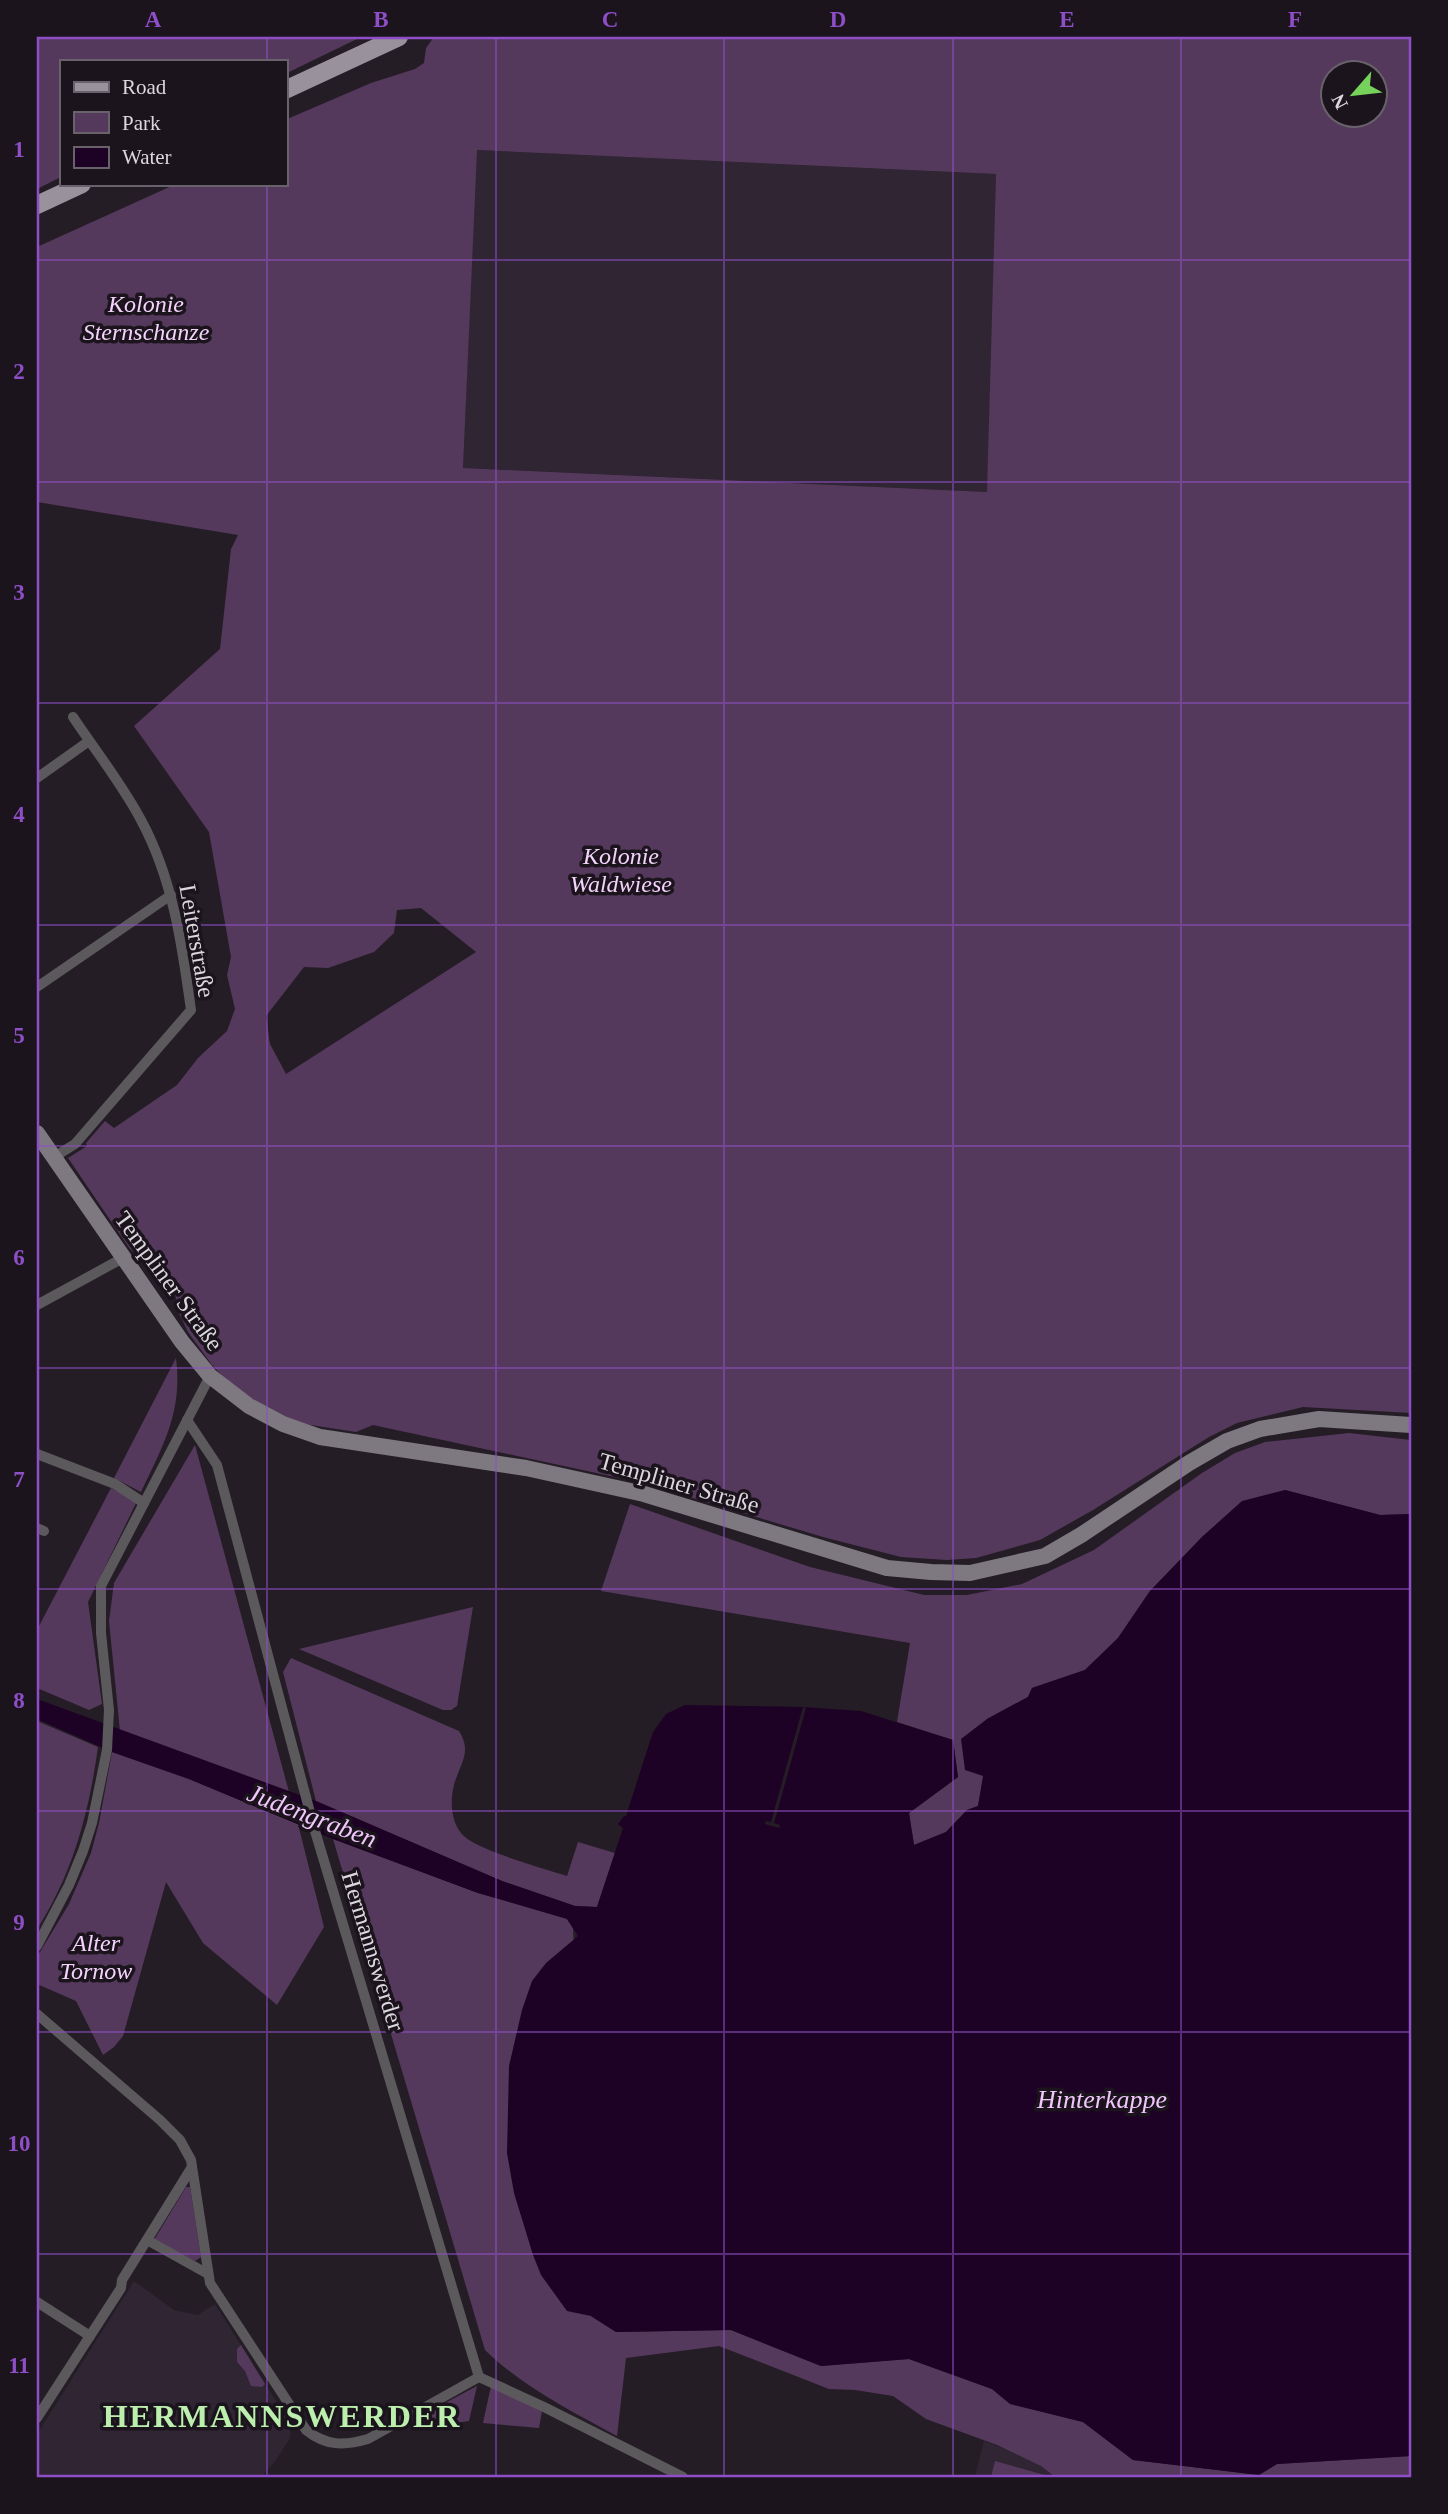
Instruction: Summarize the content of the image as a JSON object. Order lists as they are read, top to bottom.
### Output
{
  "streets": {
    "street": ["Leiterstraße", "Templiner Straße", "Hermannswerder"]
  },
  "crossings": [
    ["Leiterstraße", "Templiner Straße"]
  ],
  "districts": ["HERMANNSWERDER"],
  "water": ["Judengraben", "Hinterkappe"],
  "parks": ["Kolonie Sternschanze", "Kolonie Waldwiese", "Alter Tornow"],
  "legend": ["Road", "Park", "Water"],
  "north": "bottom left",
  "grid": {
    "columns": [
      "A",
      "B",
      "C",
      "D",
      "E",
      "F"
    ],
    "rows": [
      "1",
      "2",
      "3",
      "4",
      "5",
      "6",
      "7",
      "8",
      "9",
      "10",
      "11"
    ]
  }
}
